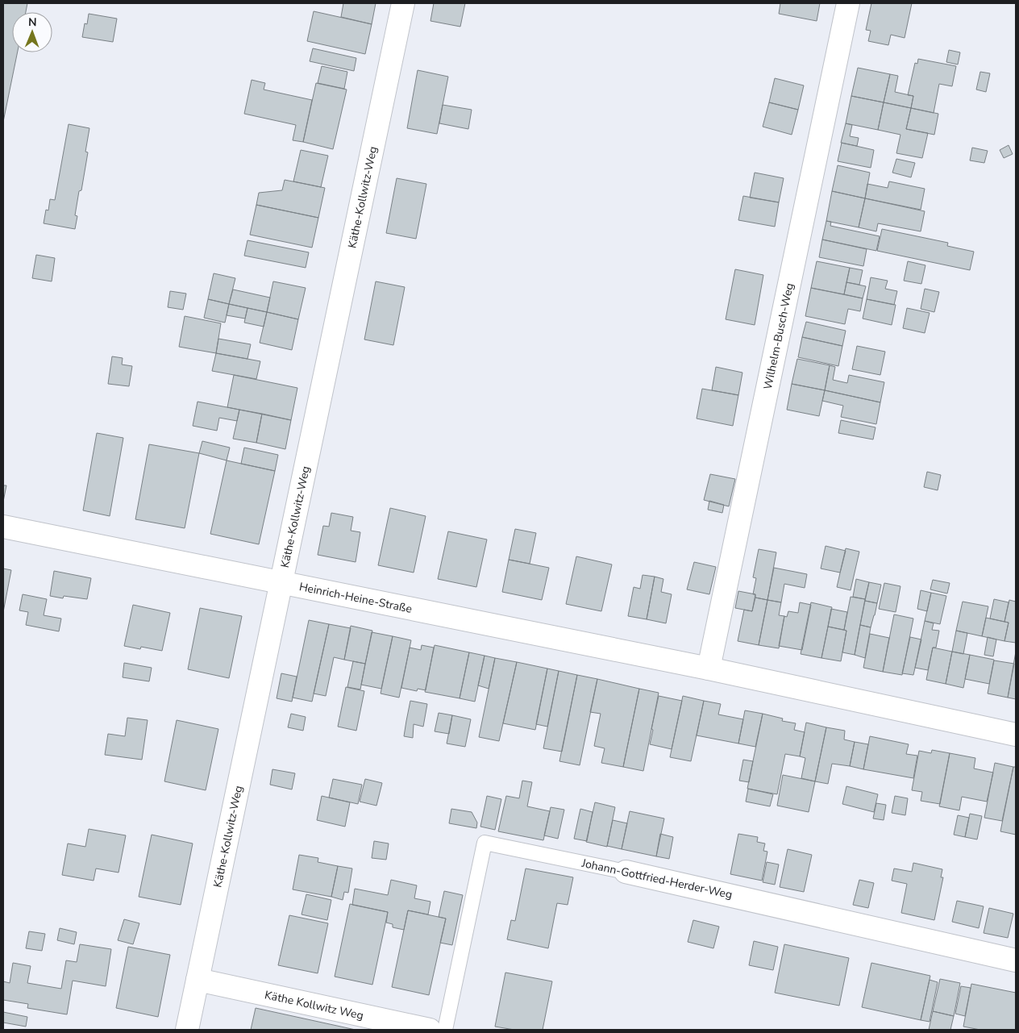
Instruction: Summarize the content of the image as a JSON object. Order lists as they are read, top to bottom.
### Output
{
  "streets": {
    "street": [
      "Käthe-Kollwitz-Weg",
      "Wilhelm-Busch-Weg",
      "Heinrich-Heine-Straße",
      "Johann-Gottfried-Herder-Weg",
      "Käthe Kollwitz Weg"
    ]
  },
  "crossings": [
    ["Käthe-Kollwitz-Weg", "Heinrich-Heine-Straße"],
    ["Käthe-Kollwitz-Weg", "Käthe Kollwitz Weg"],
    ["Wilhelm-Busch-Weg", "Heinrich-Heine-Straße"]
  ],
  "north": "top"
}
